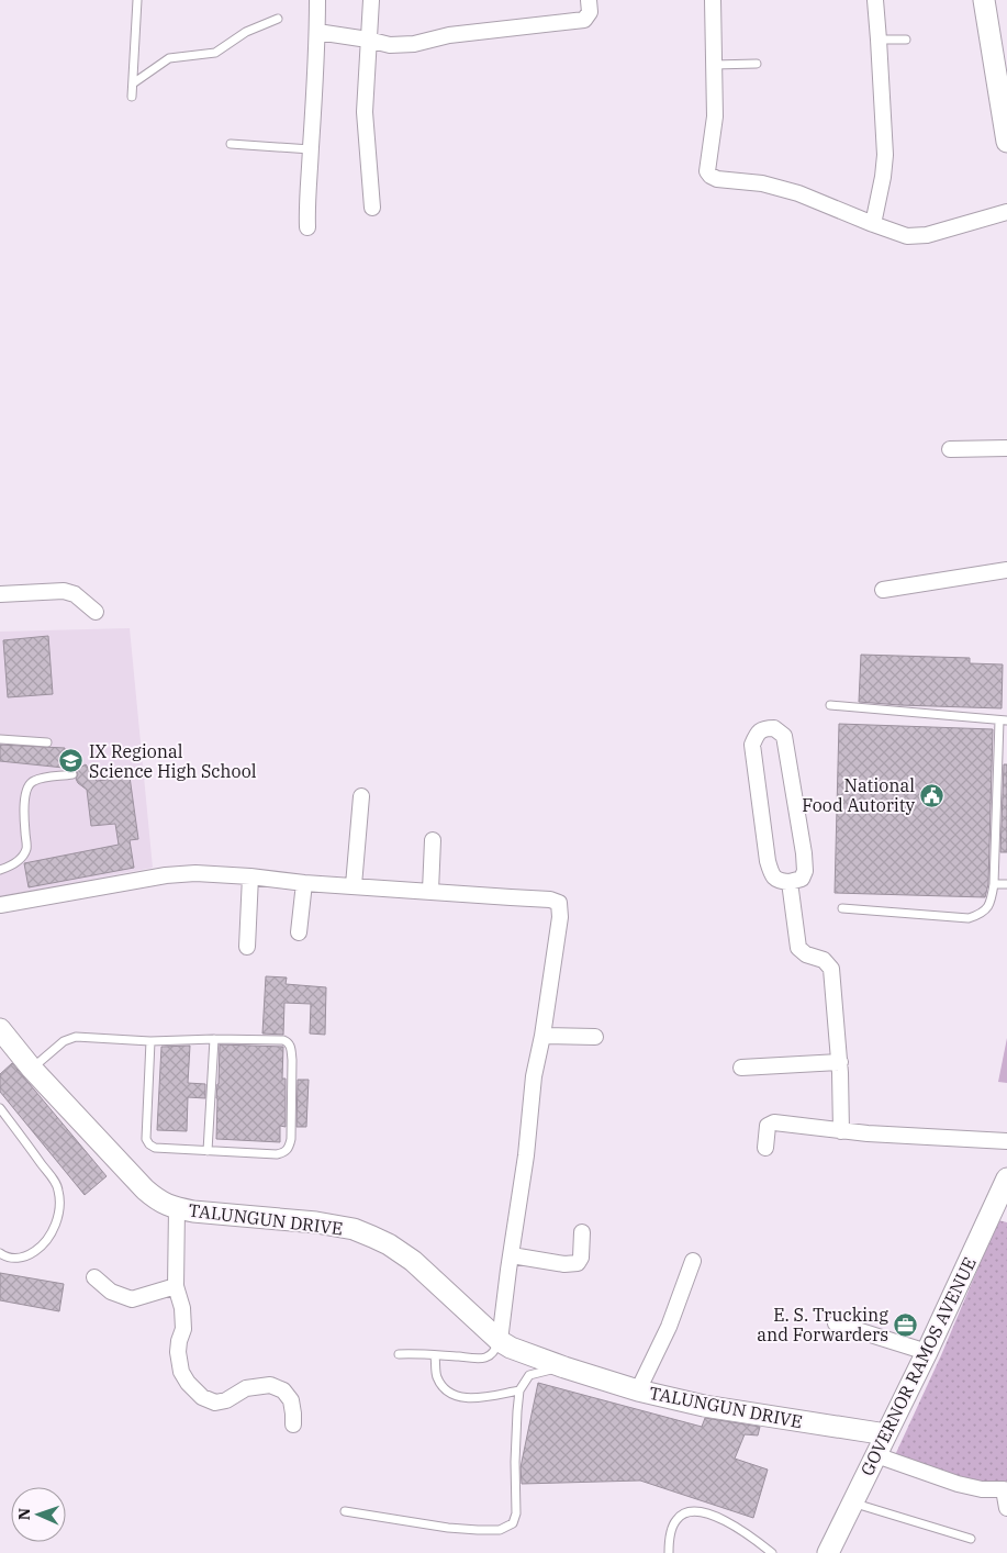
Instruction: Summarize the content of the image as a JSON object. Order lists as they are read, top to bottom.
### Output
{
  "streets": {
    "street": ["TALUNGUN DRIVE", "GOVERNOR RAMOS AVENUE"]
  },
  "crossings": [
    ["TALUNGUN DRIVE", "GOVERNOR RAMOS AVENUE"]
  ],
  "places": {
    "school or university": ["IX Regional Science High School"],
    "public building": ["National Food Autority"],
    "office": ["E. S. Trucking and Forwarders"]
  },
  "north": "left"
}
